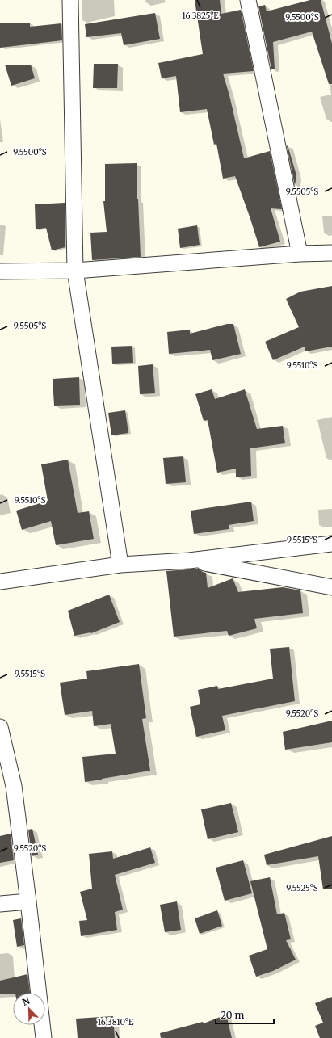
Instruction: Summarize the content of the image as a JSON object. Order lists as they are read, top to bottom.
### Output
{
  "scale_bar": "20 m",
  "north": "top left",
  "coordinates": [
    "16.3825°E",
    "9.5500°S",
    "9.5505°S",
    "9.5510°S",
    "9.5515°S",
    "9.5520°S",
    "9.5525°S",
    "16.3810°E"
  ]
}
